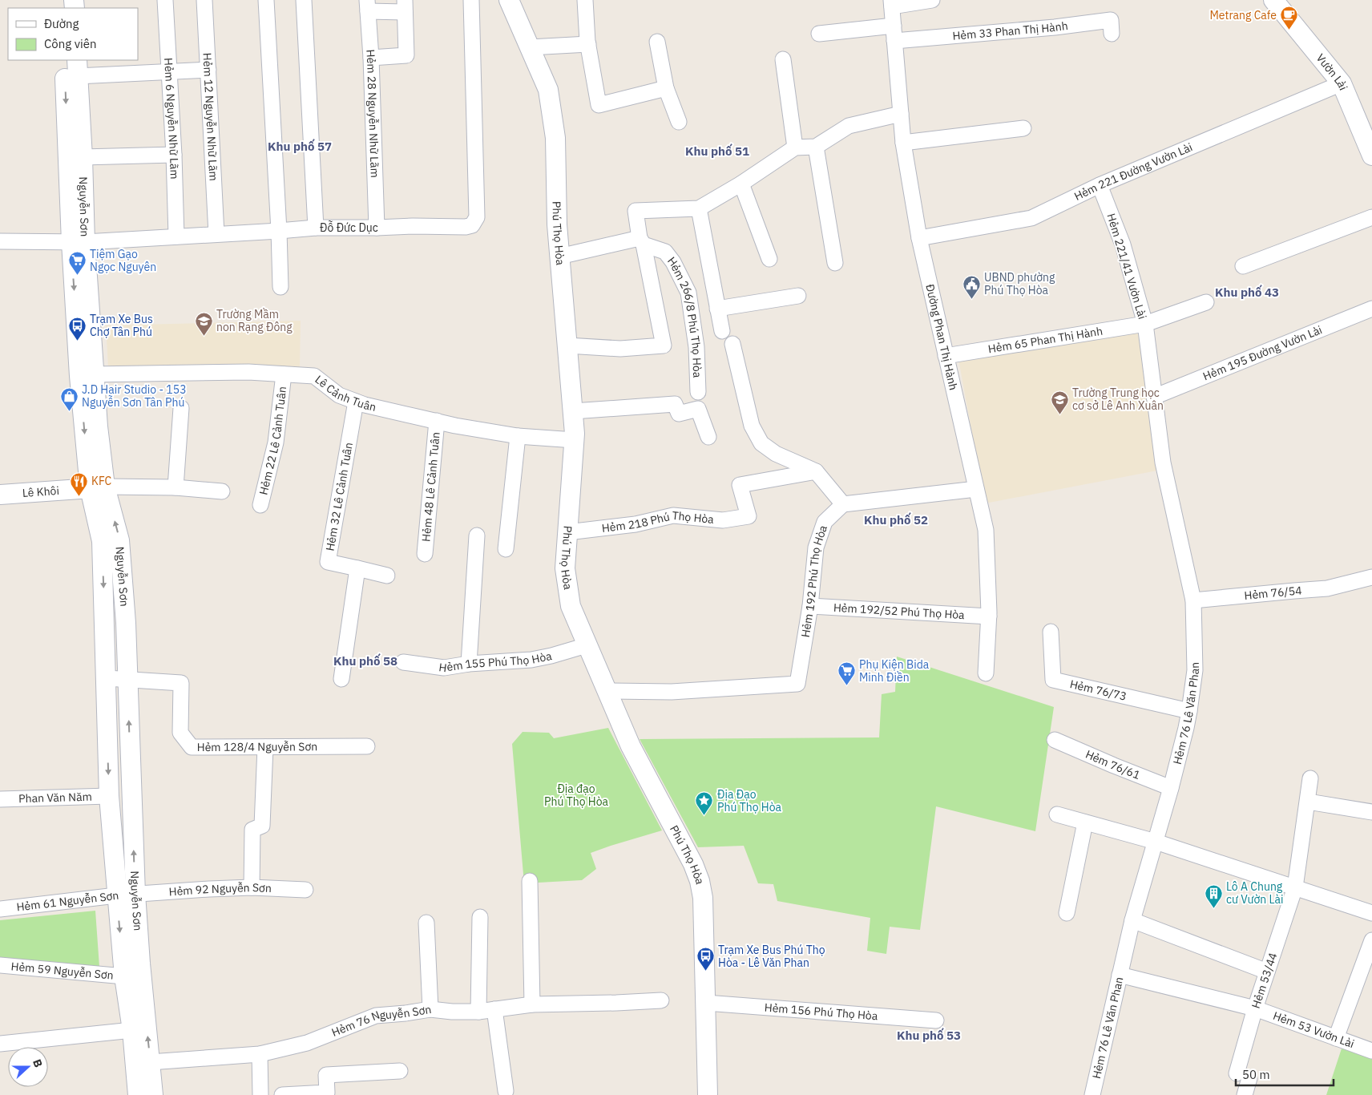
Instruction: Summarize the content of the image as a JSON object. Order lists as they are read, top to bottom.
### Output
{
  "streets": {
    "street": [
      "Hẻm 33 Phan Thị Hành",
      "Vườn Lài",
      "Hẻm 28 Nguyễn Nhữ Lãm",
      "Hẻm 12 Nguyễn Nhữ Lãm",
      "Hẻm 6 Nguyễn Nhữ Lãm",
      "Hẻm 221 Đường Vườn Lài",
      "Nguyễn Sơn",
      "Đỗ Đức Dục",
      "Phú Thọ Hòa",
      "Hẻm 221/41 Vườn Lài",
      "Hẻm 266/8 Phú Thọ Hòa",
      "Đường Phan Thị Hành",
      "Hẻm 65 Phan Thị Hành",
      "Hẻm 195 Đường Vườn Lài",
      "Lê Cảnh Tuân",
      "Hẻm 22 Lê Cảnh Tuân",
      "Hẻm 48 Lê Cảnh Tuân",
      "Lê Khôi",
      "Hẻm 32 Lê Cảnh Tuân",
      "Hẻm 218 Phú Thọ Hòa",
      "Hẻm 192 Phú Thọ Hòa",
      "Hẻm 76/54",
      "Hẻm 192/52 Phú Thọ Hòa",
      "Hẻm 155 Phú Thọ Hòa",
      "Hẻm 76/73",
      "Hẻm 76 Lê Văn Phan",
      "Hẻm 128/4 Nguyễn Sơn",
      "Hẻm 76/61",
      "Phan Văn Năm",
      "Hẻm 92 Nguyễn Sơn",
      "Hẻm 61 Nguyễn Sơn",
      "Hẻm 59 Nguyễn Sơn",
      "Hẻm 53/44",
      "Hẻm 156 Phú Thọ Hòa",
      "Hẻm 76 Nguyễn Sơn",
      "Hẻm 53 Vườn Lài"
    ]
  },
  "crossings": [
    ["Hẻm 33 Phan Thị Hành", "Đường Phan Thị Hành"],
    ["Vườn Lài", "Hẻm 221 Đường Vườn Lài"],
    ["Hẻm 28 Nguyễn Nhữ Lãm", "Đỗ Đức Dục"],
    ["Hẻm 12 Nguyễn Nhữ Lãm", "Đỗ Đức Dục"],
    ["Hẻm 6 Nguyễn Nhữ Lãm", "Đỗ Đức Dục"],
    ["Hẻm 221 Đường Vườn Lài", "Hẻm 221/41 Vườn Lài"],
    ["Hẻm 221 Đường Vườn Lài", "Đường Phan Thị Hành"],
    ["Nguyễn Sơn", "Đỗ Đức Dục"],
    ["Nguyễn Sơn", "Lê Cảnh Tuân"],
    ["Nguyễn Sơn", "Lê Khôi"],
    ["Nguyễn Sơn", "Hẻm 128/4 Nguyễn Sơn"],
    ["Nguyễn Sơn", "Phan Văn Năm"],
    ["Nguyễn Sơn", "Hẻm 92 Nguyễn Sơn"],
    ["Nguyễn Sơn", "Hẻm 61 Nguyễn Sơn"],
    ["Nguyễn Sơn", "Hẻm 59 Nguyễn Sơn"],
    ["Nguyễn Sơn", "Hẻm 76 Nguyễn Sơn"],
    ["Phú Thọ Hòa", "Lê Cảnh Tuân"],
    ["Phú Thọ Hòa", "Hẻm 218 Phú Thọ Hòa"],
    ["Phú Thọ Hòa", "Hẻm 192 Phú Thọ Hòa"],
    ["Phú Thọ Hòa", "Hẻm 155 Phú Thọ Hòa"],
    ["Phú Thọ Hòa", "Hẻm 156 Phú Thọ Hòa"],
    ["Hẻm 221/41 Vườn Lài", "Hẻm 65 Phan Thị Hành"],
    ["Hẻm 221/41 Vườn Lài", "Hẻm 76 Lê Văn Phan"],
    ["Đường Phan Thị Hành", "Hẻm 65 Phan Thị Hành"],
    ["Đường Phan Thị Hành", "Hẻm 192/52 Phú Thọ Hòa"],
    ["Hẻm 65 Phan Thị Hành", "Hẻm 76 Lê Văn Phan"],
    ["Hẻm 195 Đường Vườn Lài", "Hẻm 76 Lê Văn Phan"],
    ["Lê Cảnh Tuân", "Hẻm 22 Lê Cảnh Tuân"],
    ["Lê Cảnh Tuân", "Hẻm 48 Lê Cảnh Tuân"],
    ["Lê Cảnh Tuân", "Hẻm 32 Lê Cảnh Tuân"],
    ["Hẻm 192 Phú Thọ Hòa", "Hẻm 192/52 Phú Thọ Hòa"],
    ["Hẻm 76/54", "Hẻm 76 Lê Văn Phan"],
    ["Hẻm 76/73", "Hẻm 76 Lê Văn Phan"],
    ["Hẻm 76 Lê Văn Phan", "Hẻm 76/61"],
    ["Hẻm 76 Lê Văn Phan", "Hẻm 53 Vườn Lài"],
    ["Hẻm 92 Nguyễn Sơn", "Hẻm 61 Nguyễn Sơn"],
    ["Hẻm 53/44", "Hẻm 53 Vườn Lài"]
  ],
  "districts": [
    "Khu phố 57",
    "Khu phố 51",
    "Khu phố 43",
    "Khu phố 52",
    "Khu phố 58",
    "Khu phố 53"
  ],
  "parks": ["Địa đạo Phú Thọ Hòa"],
  "places": {
    "cafe": ["Metrang Cafe"],
    "supermarket": ["Tiệm Gạo Ngọc Nguyên", "Phụ Kiện Bida Minh Điền"],
    "public building": ["UBND phường Phú Thọ Hòa"],
    "school or university": ["Trường Mầm non Rạng Đông", "Trường Trung học cơ sở Lê Anh Xuân"],
    "bus stop": ["Trạm Xe Bus Chợ Tân Phú", "Trạm Xe Bus Phú Thọ Hòa - Lê Văn Phan"],
    "shop": ["J.D Hair Studio - 153 Nguyễn Sơn Tân Phú"],
    "restaurant": ["KFC"],
    "place": ["Địa Đạo Phú Thọ Hòa"],
    "building": ["Lô A Chung cư Vườn Lài"]
  },
  "legend": ["Đường", "Công viên"],
  "scale_bar": "50 m",
  "north": "right"
}
